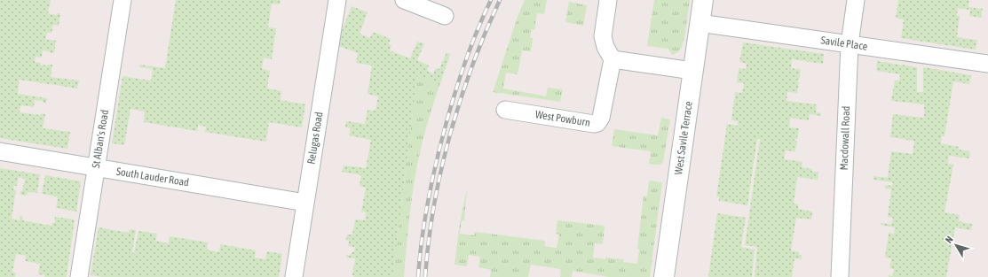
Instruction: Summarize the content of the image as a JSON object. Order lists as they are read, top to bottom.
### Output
{
  "streets": {
    "street": [
      "Savile Place",
      "West Powburn",
      "Relugas Road",
      "West Savile Terrace",
      "Macdowall Road",
      "St Alban's Road",
      "South Lauder Road"
    ]
  },
  "crossings": [
    ["Savile Place", "West Savile Terrace"],
    ["Savile Place", "Macdowall Road"],
    ["Relugas Road", "South Lauder Road"],
    ["St Alban's Road", "South Lauder Road"]
  ],
  "north": "top left"
}
